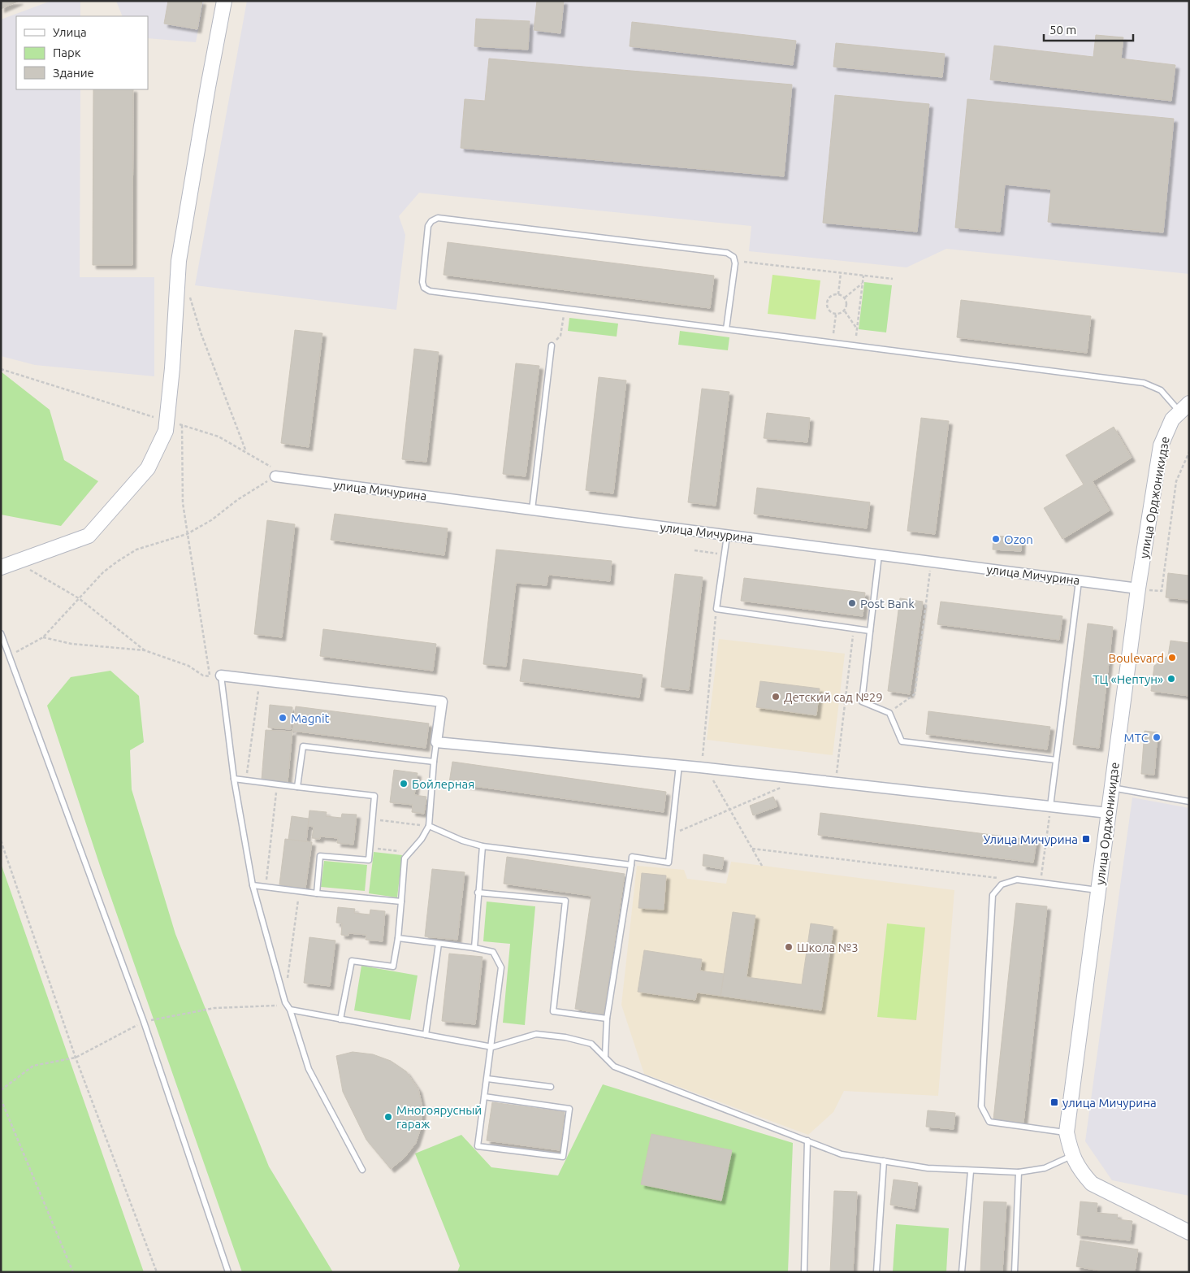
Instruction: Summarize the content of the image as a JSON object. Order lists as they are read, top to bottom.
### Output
{
  "streets": {
    "street": ["улица Мичурина", "улица Орджоникидзе"]
  },
  "crossings": [
    ["улица Мичурина", "улица Орджоникидзе"]
  ],
  "places": {
    "other": [
      "Ozon",
      "Post Bank",
      "Boulevard",
      "ТЦ «Нептун»",
      "Детский сад №29",
      "Magnit",
      "МТС",
      "Бойлерная",
      "Школа №3",
      "Многоярусный гараж"
    ],
    "transit": ["Улица Мичурина", "улица Мичурина"]
  },
  "legend": ["Улица", "Парк", "Здание"],
  "scale_bar": "50 m"
}
